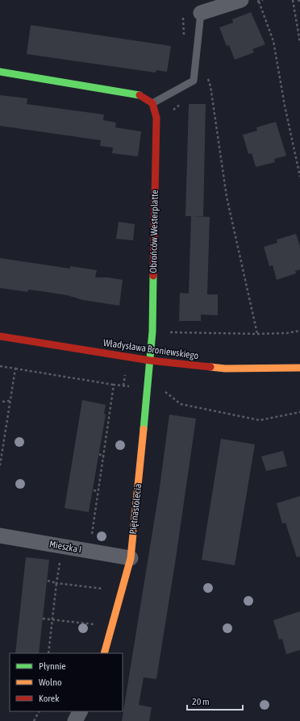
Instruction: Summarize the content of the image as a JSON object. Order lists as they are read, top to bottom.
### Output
{
  "streets": {
    "street": [
      "Obrońców Westerplatte",
      "Władysława Broniewskiego",
      "Piętnastolecia",
      "Mieszka I"
    ]
  },
  "crossings": [
    ["Obrońców Westerplatte", "Władysława Broniewskiego"],
    ["Obrońców Westerplatte", "Piętnastolecia"],
    ["Władysława Broniewskiego", "Piętnastolecia"],
    ["Piętnastolecia", "Mieszka I"]
  ],
  "legend": ["Płynnie", "Wolno", "Korek"],
  "scale_bar": "20 m"
}
